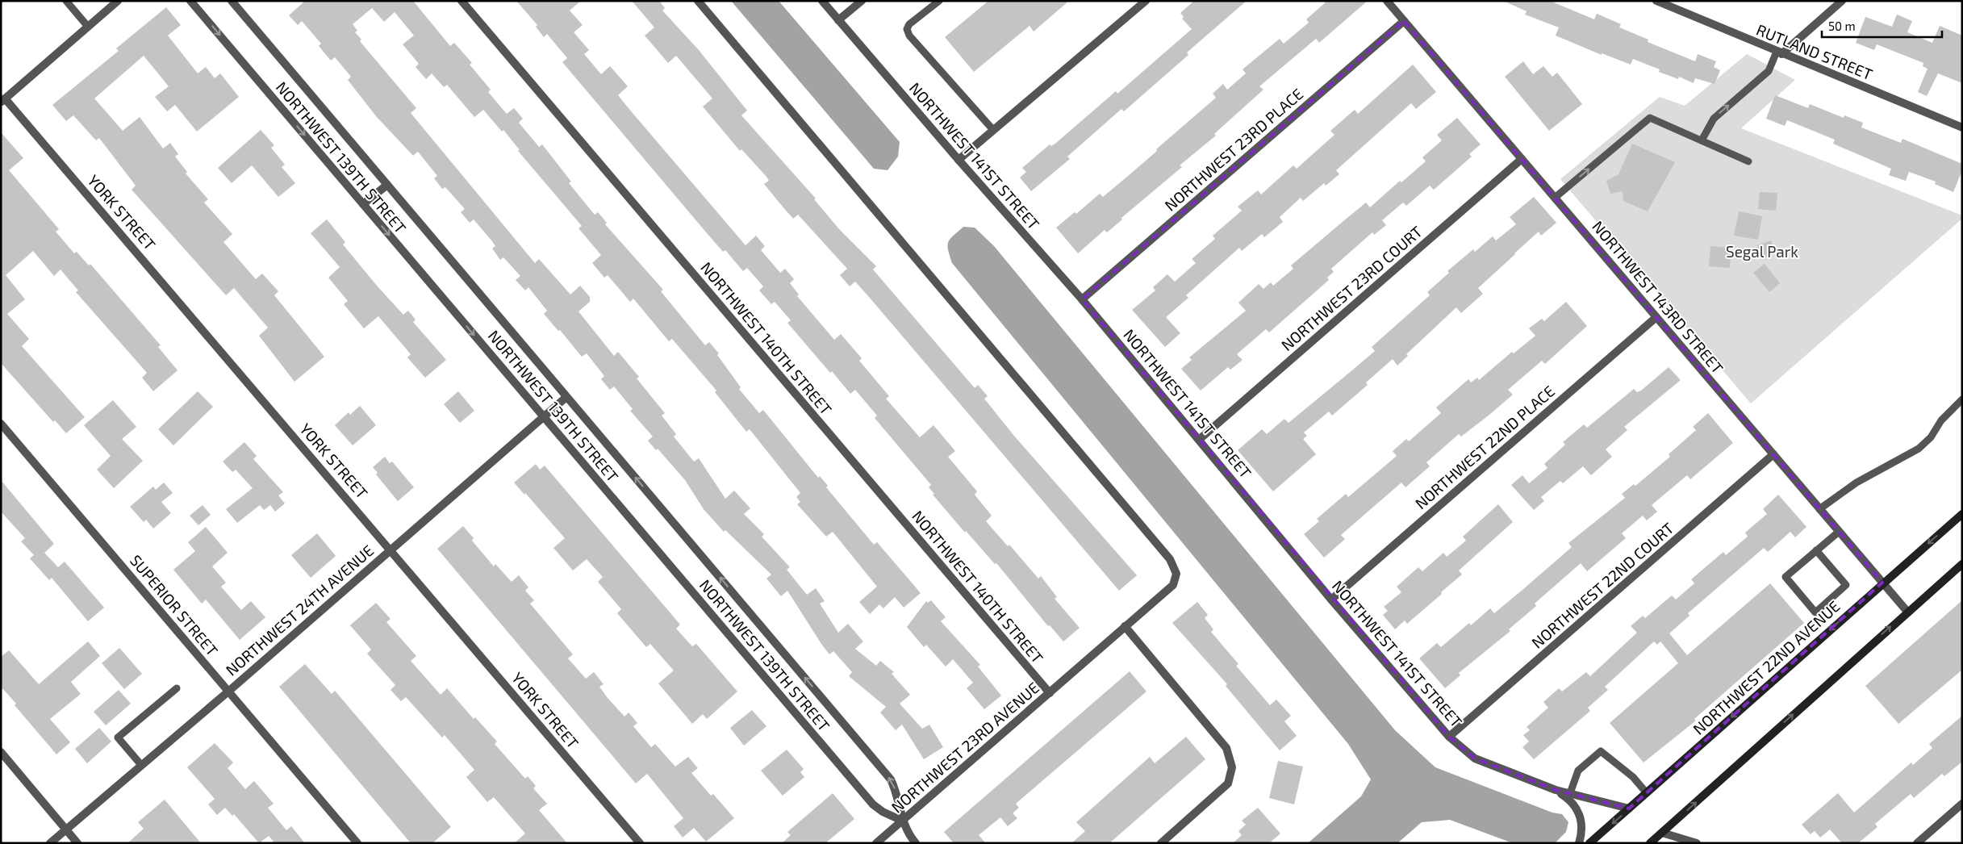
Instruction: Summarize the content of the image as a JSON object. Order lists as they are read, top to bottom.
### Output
{
  "streets": {
    "main road": ["NORTHWEST 22ND AVENUE"],
    "street": [
      "RUTLAND STREET",
      "NORTHWEST 23RD PLACE",
      "NORTHWEST 141ST STREET",
      "NORTHWEST 139TH STREET",
      "YORK STREET",
      "NORTHWEST 23RD COURT",
      "NORTHWEST 143RD STREET",
      "NORTHWEST 140TH STREET",
      "NORTHWEST 22ND PLACE",
      "NORTHWEST 22ND COURT",
      "SUPERIOR STREET",
      "NORTHWEST 24TH AVENUE",
      "NORTHWEST 23RD AVENUE"
    ]
  },
  "crossings": [
    ["NORTHWEST 23RD PLACE", "NORTHWEST 141ST STREET"],
    ["NORTHWEST 23RD PLACE", "NORTHWEST 143RD STREET"],
    ["NORTHWEST 141ST STREET", "NORTHWEST 23RD COURT"],
    ["NORTHWEST 141ST STREET", "NORTHWEST 22ND PLACE"],
    ["NORTHWEST 141ST STREET", "NORTHWEST 22ND COURT"],
    ["NORTHWEST 141ST STREET", "NORTHWEST 22ND AVENUE"],
    ["NORTHWEST 139TH STREET", "NORTHWEST 24TH AVENUE"],
    ["NORTHWEST 139TH STREET", "NORTHWEST 23RD AVENUE"],
    ["YORK STREET", "NORTHWEST 24TH AVENUE"],
    ["NORTHWEST 23RD COURT", "NORTHWEST 143RD STREET"],
    ["NORTHWEST 143RD STREET", "NORTHWEST 22ND PLACE"],
    ["NORTHWEST 143RD STREET", "NORTHWEST 22ND COURT"],
    ["NORTHWEST 143RD STREET", "NORTHWEST 22ND AVENUE"],
    ["NORTHWEST 140TH STREET", "NORTHWEST 23RD AVENUE"],
    ["SUPERIOR STREET", "NORTHWEST 24TH AVENUE"]
  ],
  "parks": ["Segal Park"],
  "scale_bar": "50 m"
}
